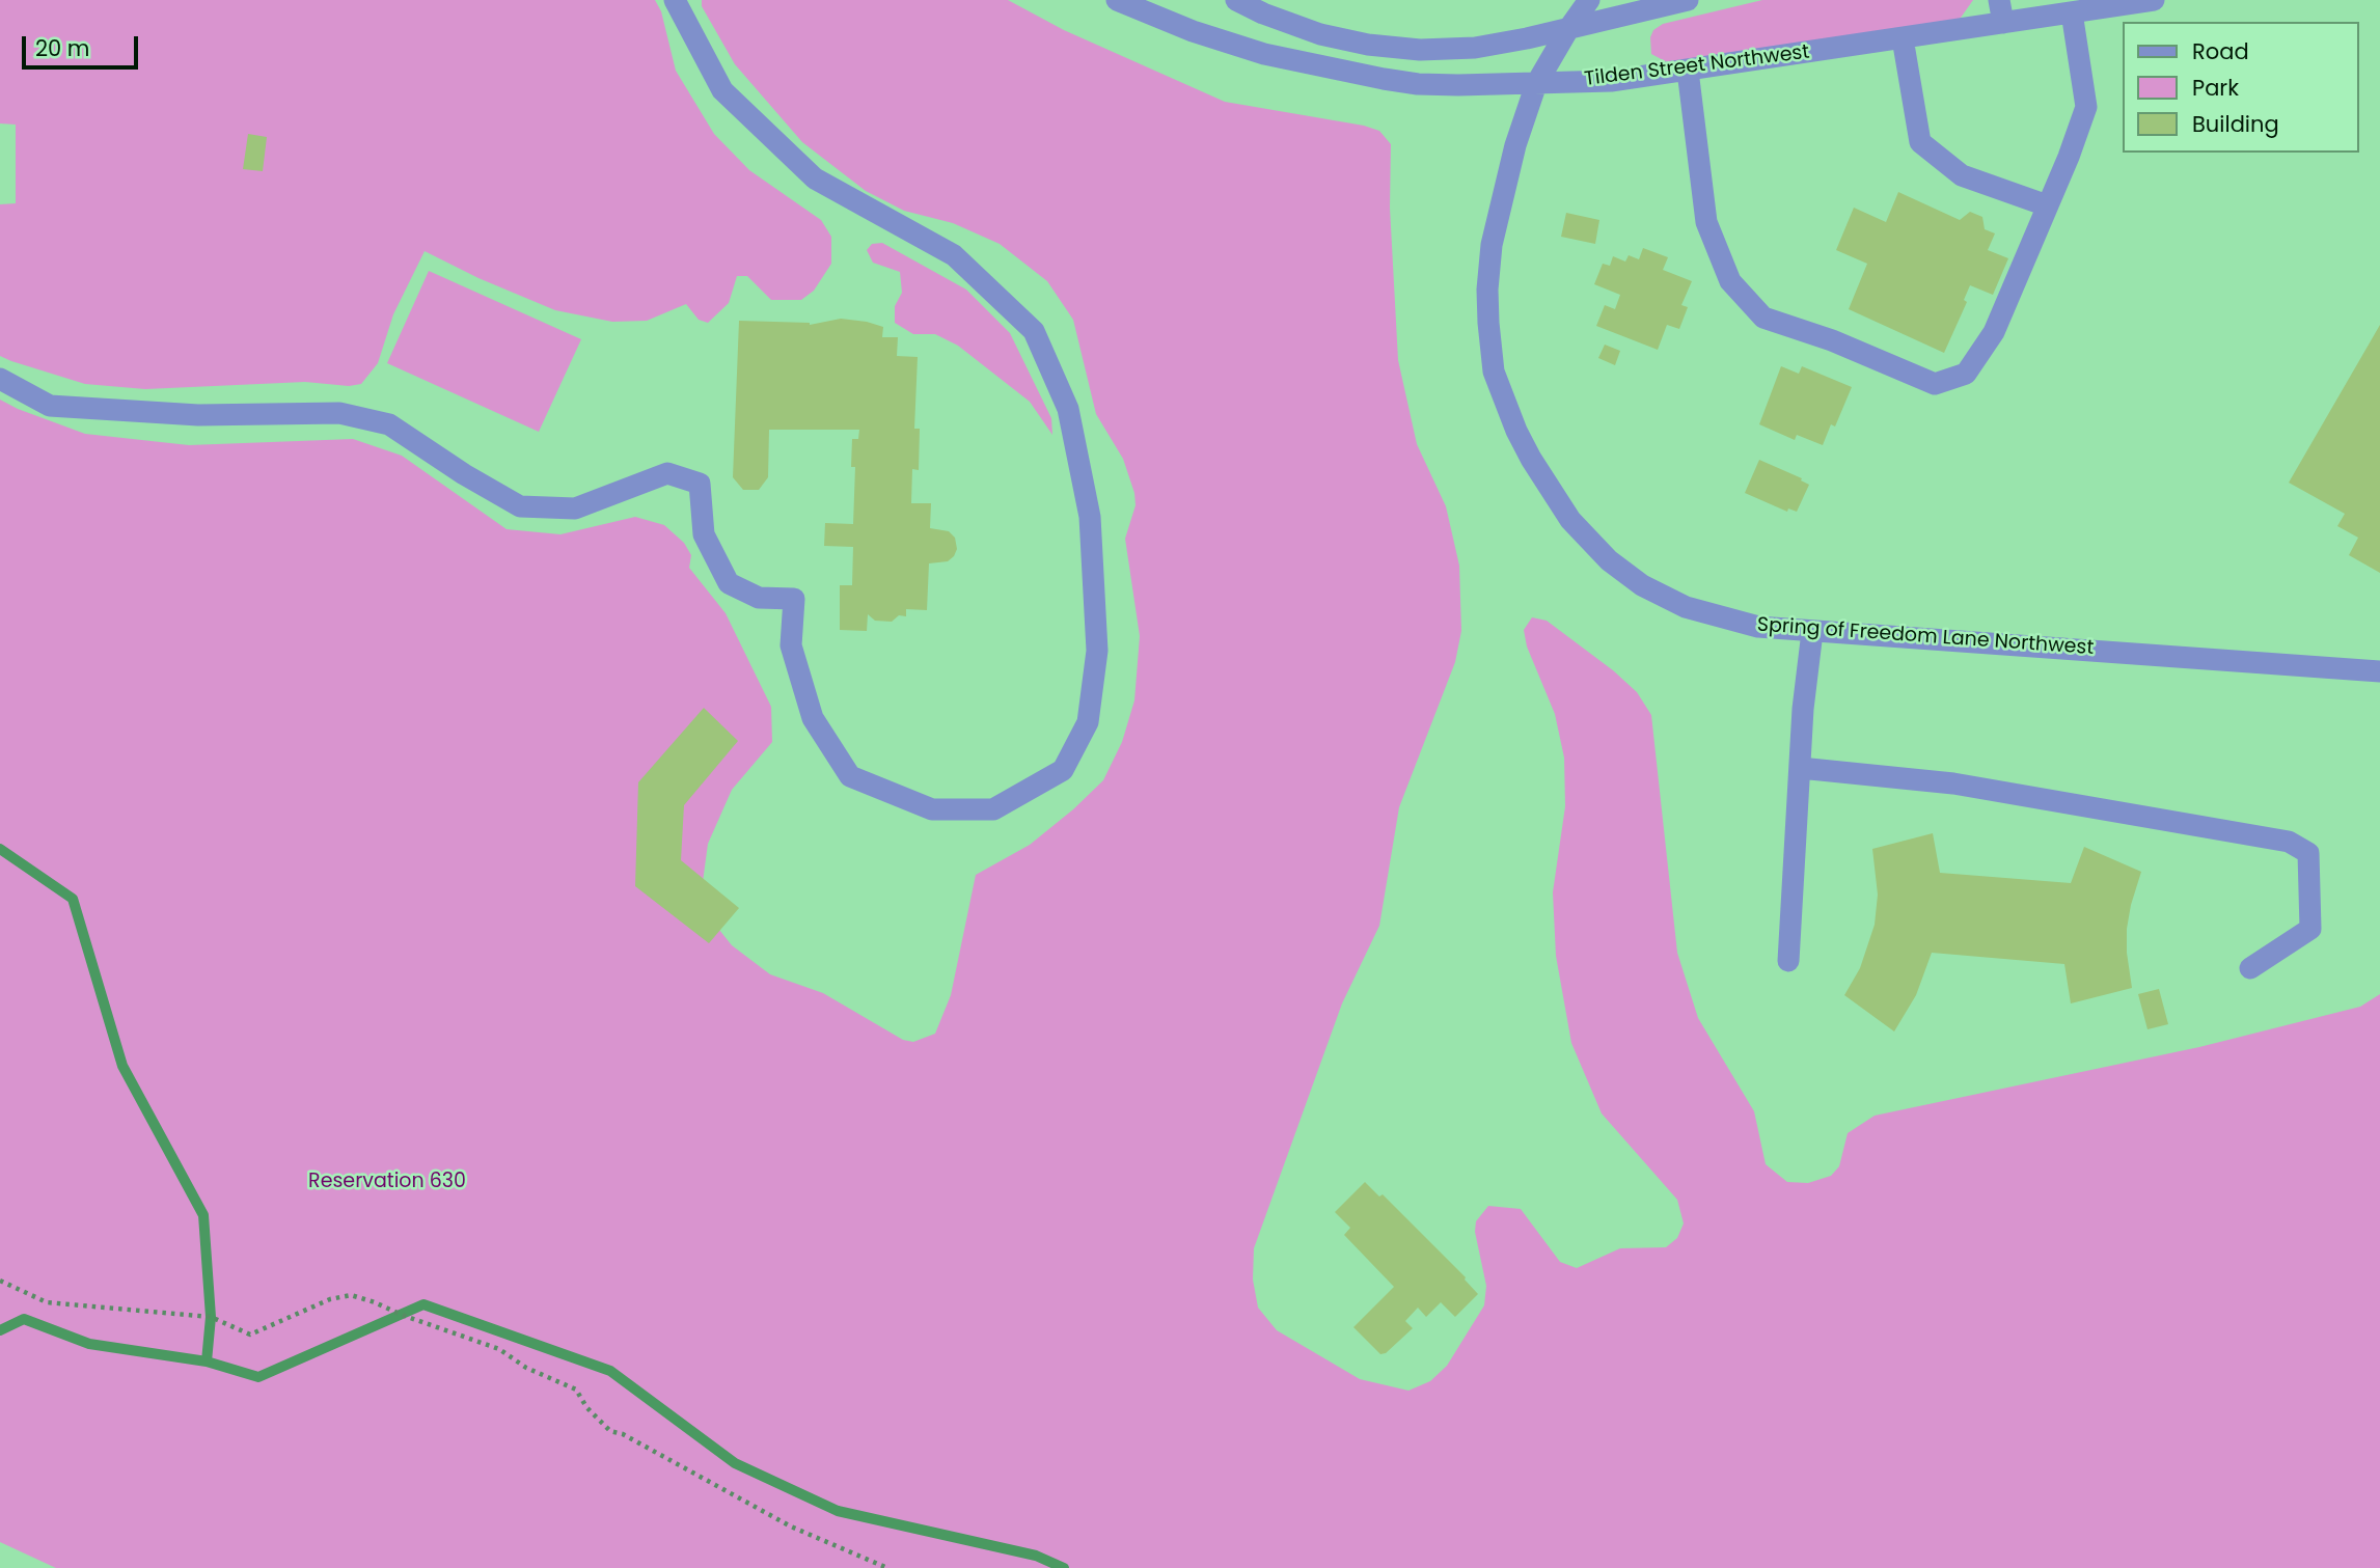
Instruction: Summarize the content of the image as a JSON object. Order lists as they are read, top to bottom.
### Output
{
  "streets": {
    "street": ["Tilden Street Northwest", "Spring of Freedom Lane Northwest"]
  },
  "crossings": [
    ["Tilden Street Northwest", "Spring of Freedom Lane Northwest"]
  ],
  "parks": ["Reservation 630"],
  "legend": ["Road", "Park", "Building"],
  "scale_bar": "20 m"
}
